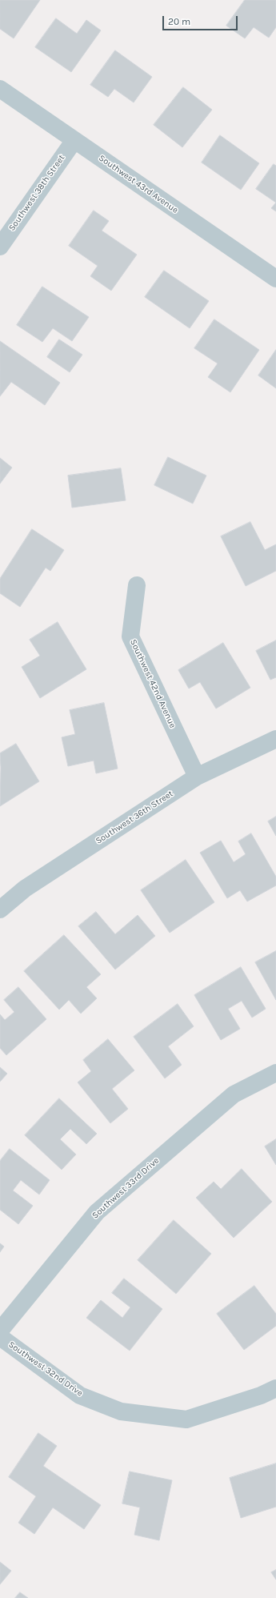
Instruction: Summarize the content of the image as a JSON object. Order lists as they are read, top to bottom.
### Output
{
  "streets": {
    "street": [
      "Southwest 43rd Avenue",
      "Southwest 38th Street",
      "Southwest 42nd Avenue",
      "Southwest 36th Street",
      "Southwest 33rd Drive",
      "Southwest 32nd Drive"
    ]
  },
  "crossings": [
    ["Southwest 43rd Avenue", "Southwest 38th Street"],
    ["Southwest 42nd Avenue", "Southwest 36th Street"]
  ],
  "scale_bar": "20 m"
}
